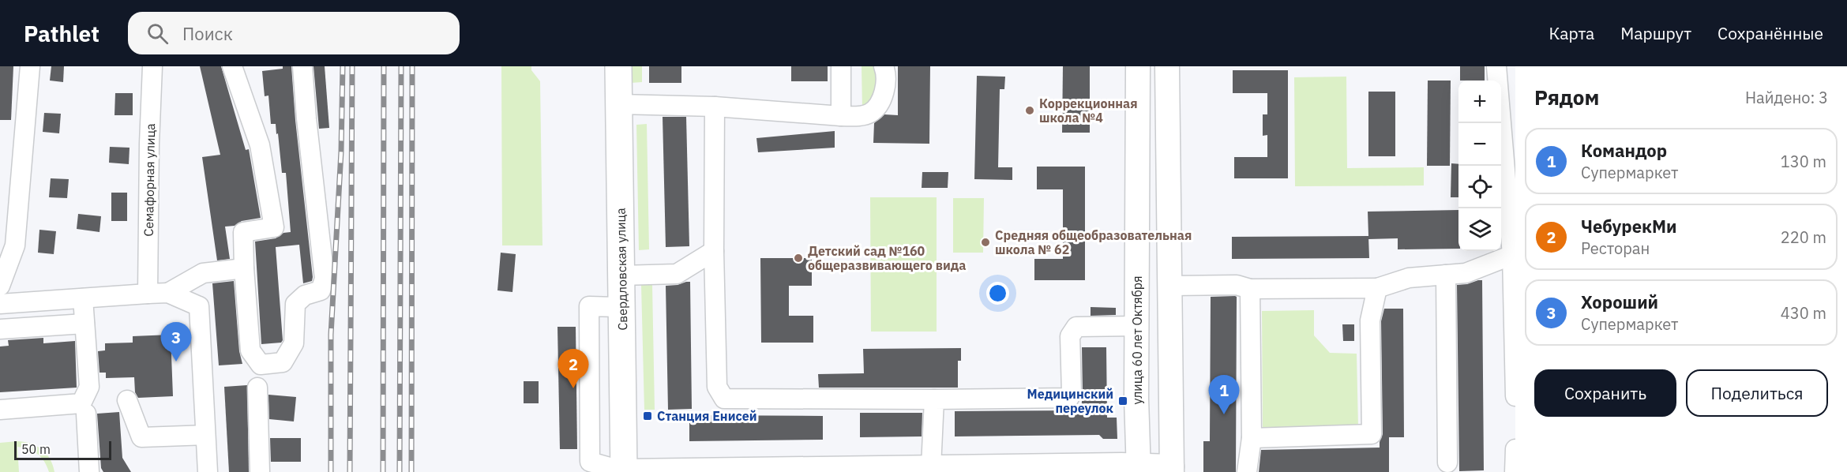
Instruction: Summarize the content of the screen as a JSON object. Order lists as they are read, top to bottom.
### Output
{
  "streets": {
    "highway": ["Свердловская улица"],
    "main road": ["улица 60 лет Октября"],
    "street": ["Семафорная улица"]
  },
  "places": {
    "other": ["Коррекционная школа №4", "Средняя общеобразовательная школа № 62", "Детский сад №160 общеразвивающего вида"],
    "transit": ["Медицинский переулок", "Станция Енисей"]
  },
  "scale_bar": "50 m",
  "page": {
    "header": "Pathlet",
    "search": "Поиск",
    "nav": ["Карта", "Маршрут", "Сохранённые"],
    "heading": ["Рядом", "Найдено: 3"],
    "map_buttons": ["+", "−"],
    "list": [
      {
        "mark": "1",
        "name": "Командор",
        "note": "Супермаркет",
        "value": "130 m"
      },
      {
        "mark": "2",
        "name": "ЧебурекМи",
        "note": "Ресторан",
        "value": "220 m"
      },
      {
        "mark": "3",
        "name": "Хороший",
        "note": "Супермаркет",
        "value": "430 m"
      }
    ],
    "pins": ["3", "2", "1"],
    "buttons": ["Сохранить", "Поделиться"],
    "scale": "50 m"
  }
}
